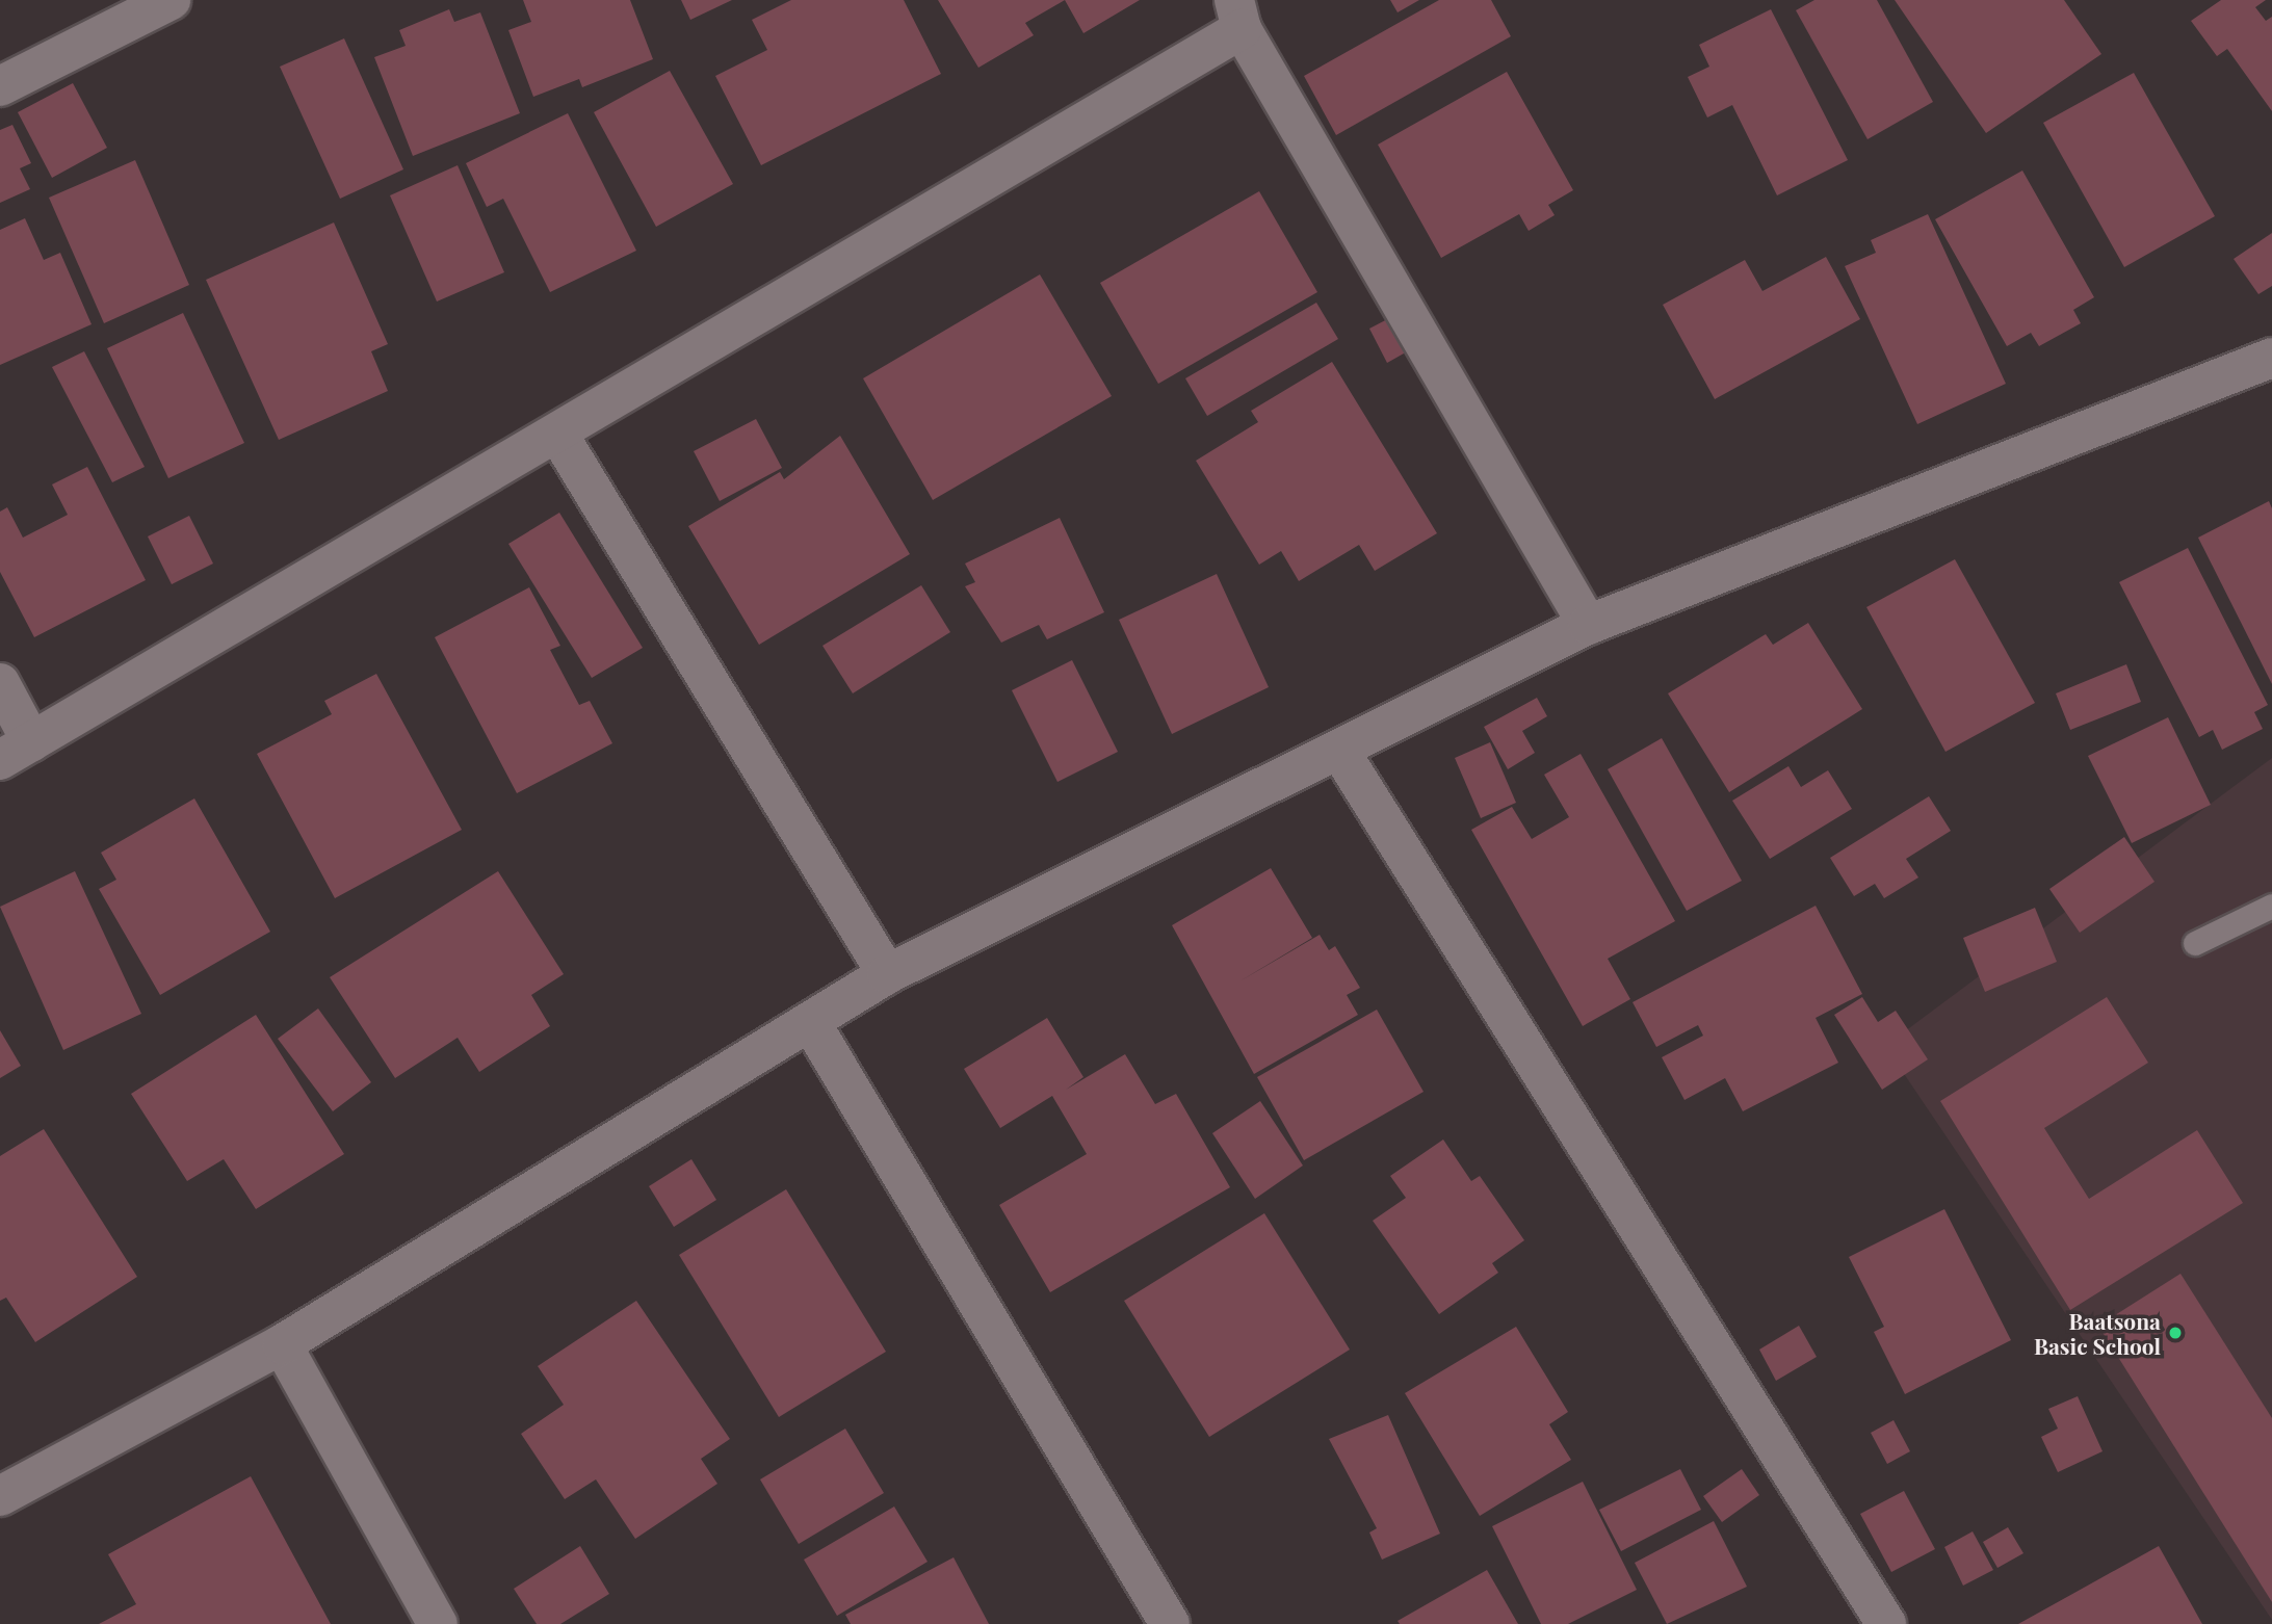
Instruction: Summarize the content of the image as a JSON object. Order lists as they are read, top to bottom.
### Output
{
  "places": ["Baatsona Basic School"]
}
